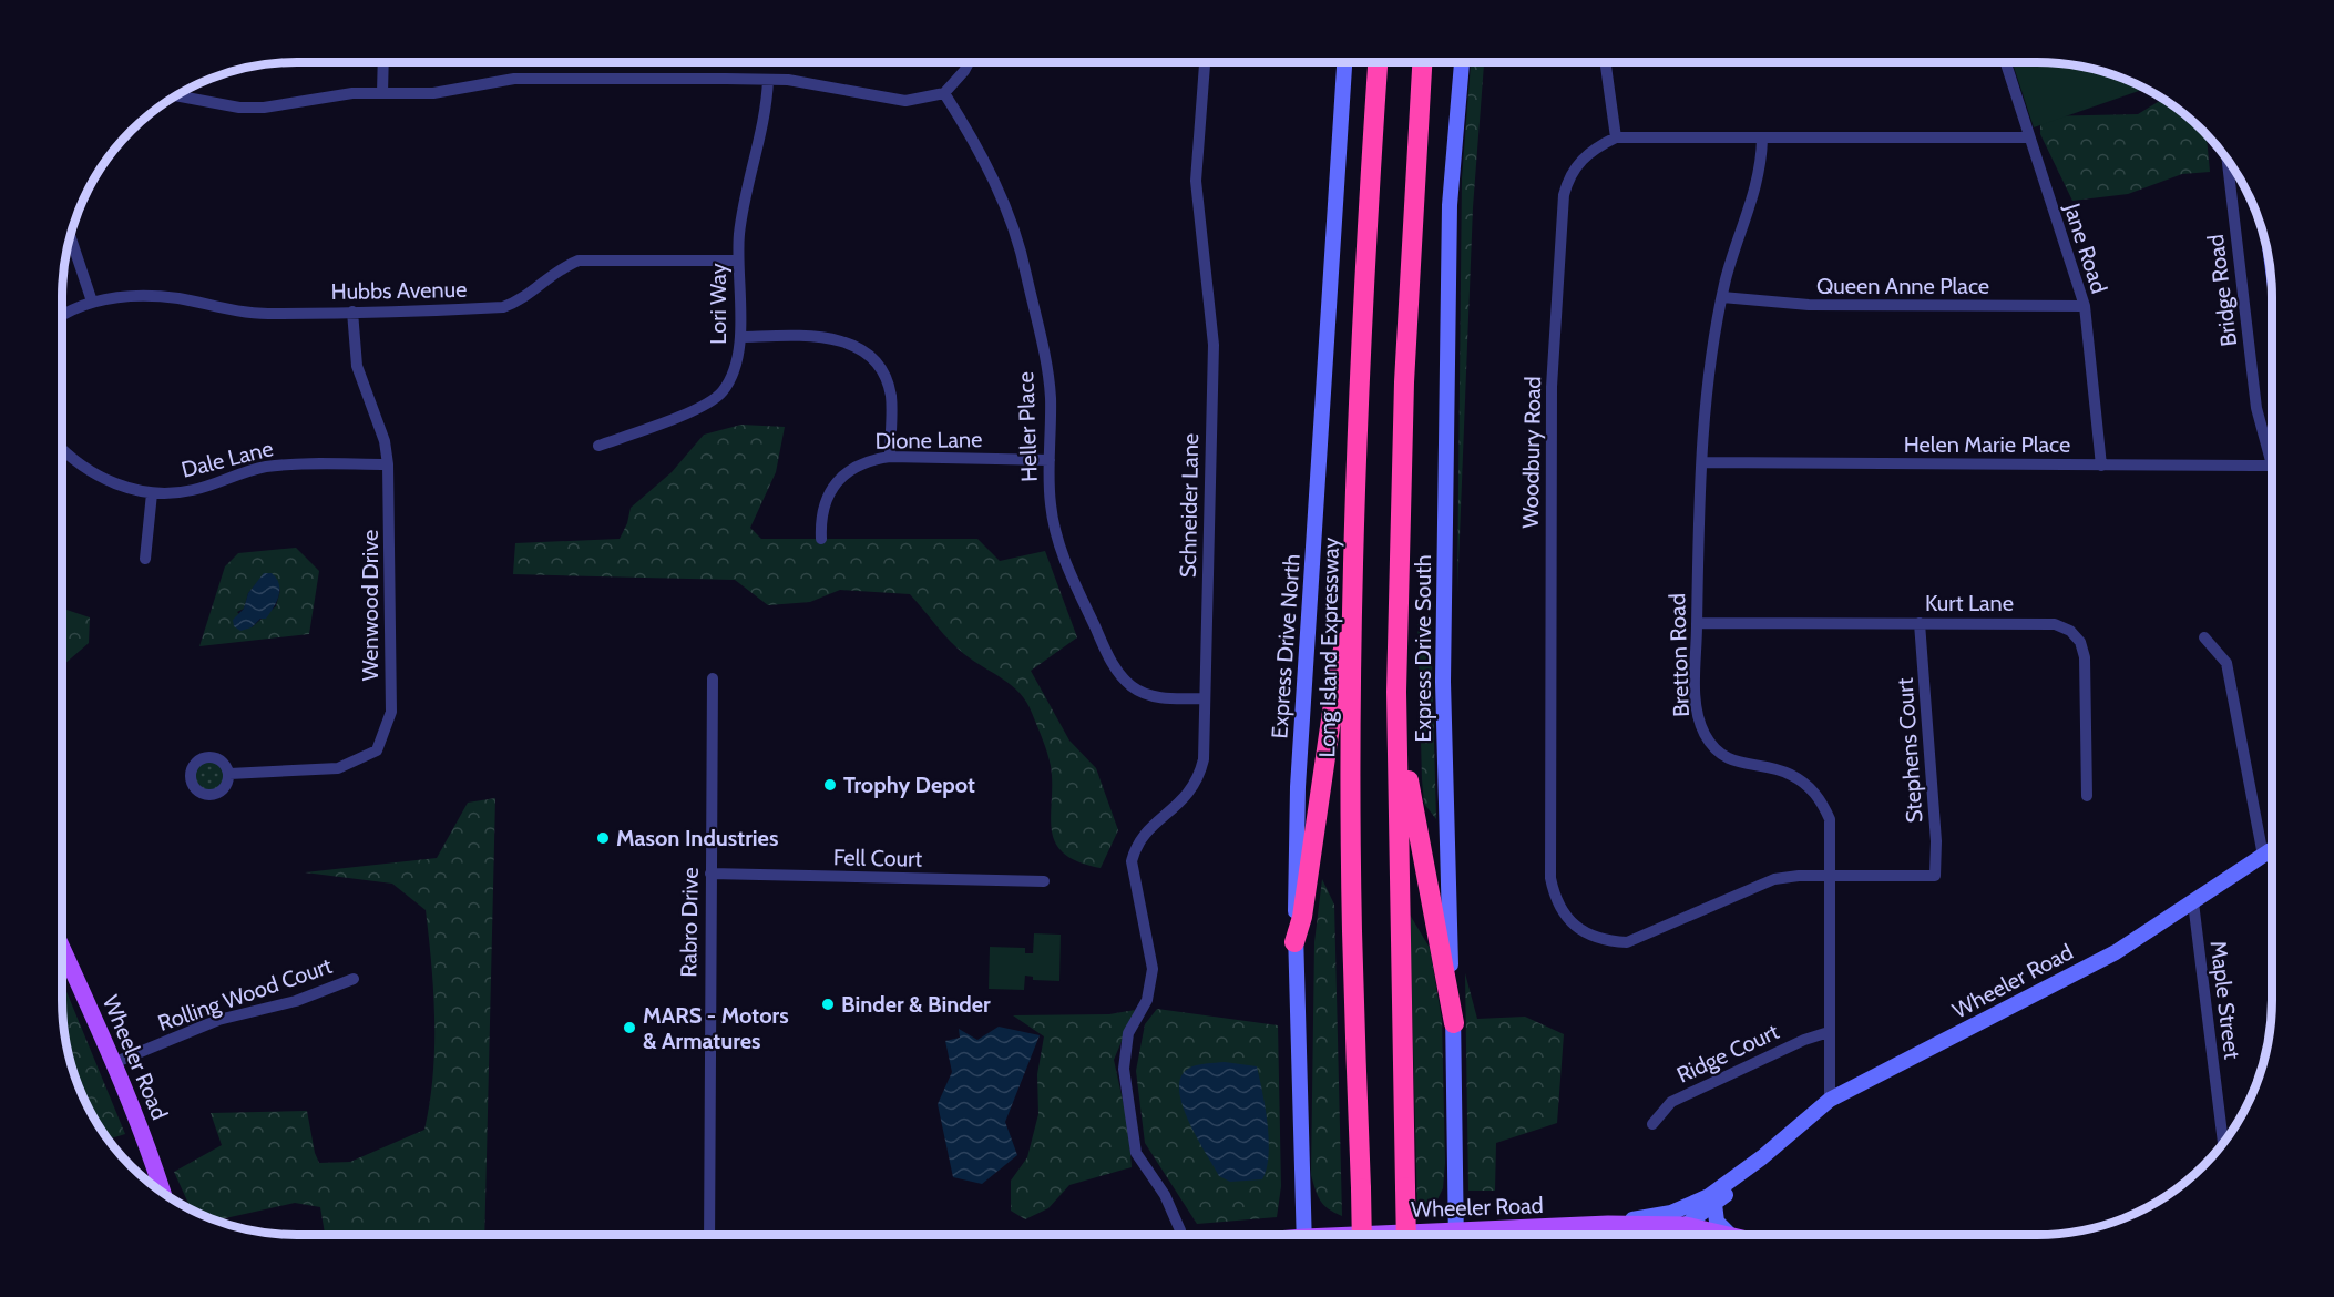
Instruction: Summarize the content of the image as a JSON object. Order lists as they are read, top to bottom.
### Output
{
  "streets": {
    "highway": ["Long Island Expressway"],
    "main road": ["Express Drive North", "Express Drive South", "Wheeler Road"],
    "street": [
      "Jane Road",
      "Queen Anne Place",
      "Hubbs Avenue",
      "Bridge Road",
      "Lori Way",
      "Heller Place",
      "Dione Lane",
      "Helen Marie Place",
      "Woodbury Road",
      "Dale Lane",
      "Schneider Lane",
      "Kurt Lane",
      "Wenwood Drive",
      "Bretton Road",
      "Stephens Court",
      "Fell Court",
      "Rabro Drive",
      "Rolling Wood Court",
      "Maple Street",
      "Ridge Court"
    ]
  },
  "crossings": [
    ["Jane Road", "Queen Anne Place"],
    ["Jane Road", "Helen Marie Place"],
    ["Queen Anne Place", "Bretton Road"],
    ["Hubbs Avenue", "Lori Way"],
    ["Hubbs Avenue", "Wenwood Drive"],
    ["Bridge Road", "Helen Marie Place"],
    ["Heller Place", "Dione Lane"],
    ["Heller Place", "Schneider Lane"],
    ["Helen Marie Place", "Bretton Road"],
    ["Woodbury Road", "Bretton Road"],
    ["Woodbury Road", "Stephens Court"],
    ["Dale Lane", "Wenwood Drive"],
    ["Kurt Lane", "Bretton Road"],
    ["Kurt Lane", "Stephens Court"],
    ["Bretton Road", "Wheeler Road"],
    ["Bretton Road", "Ridge Court"],
    ["Fell Court", "Rabro Drive"],
    ["Wheeler Road", "Rolling Wood Court"],
    ["Wheeler Road", "Maple Street"]
  ],
  "places": [
    "Trophy Depot",
    "Mason Industries",
    "Binder & Binder",
    "MARS - Motors & Armatures"
  ]
}
